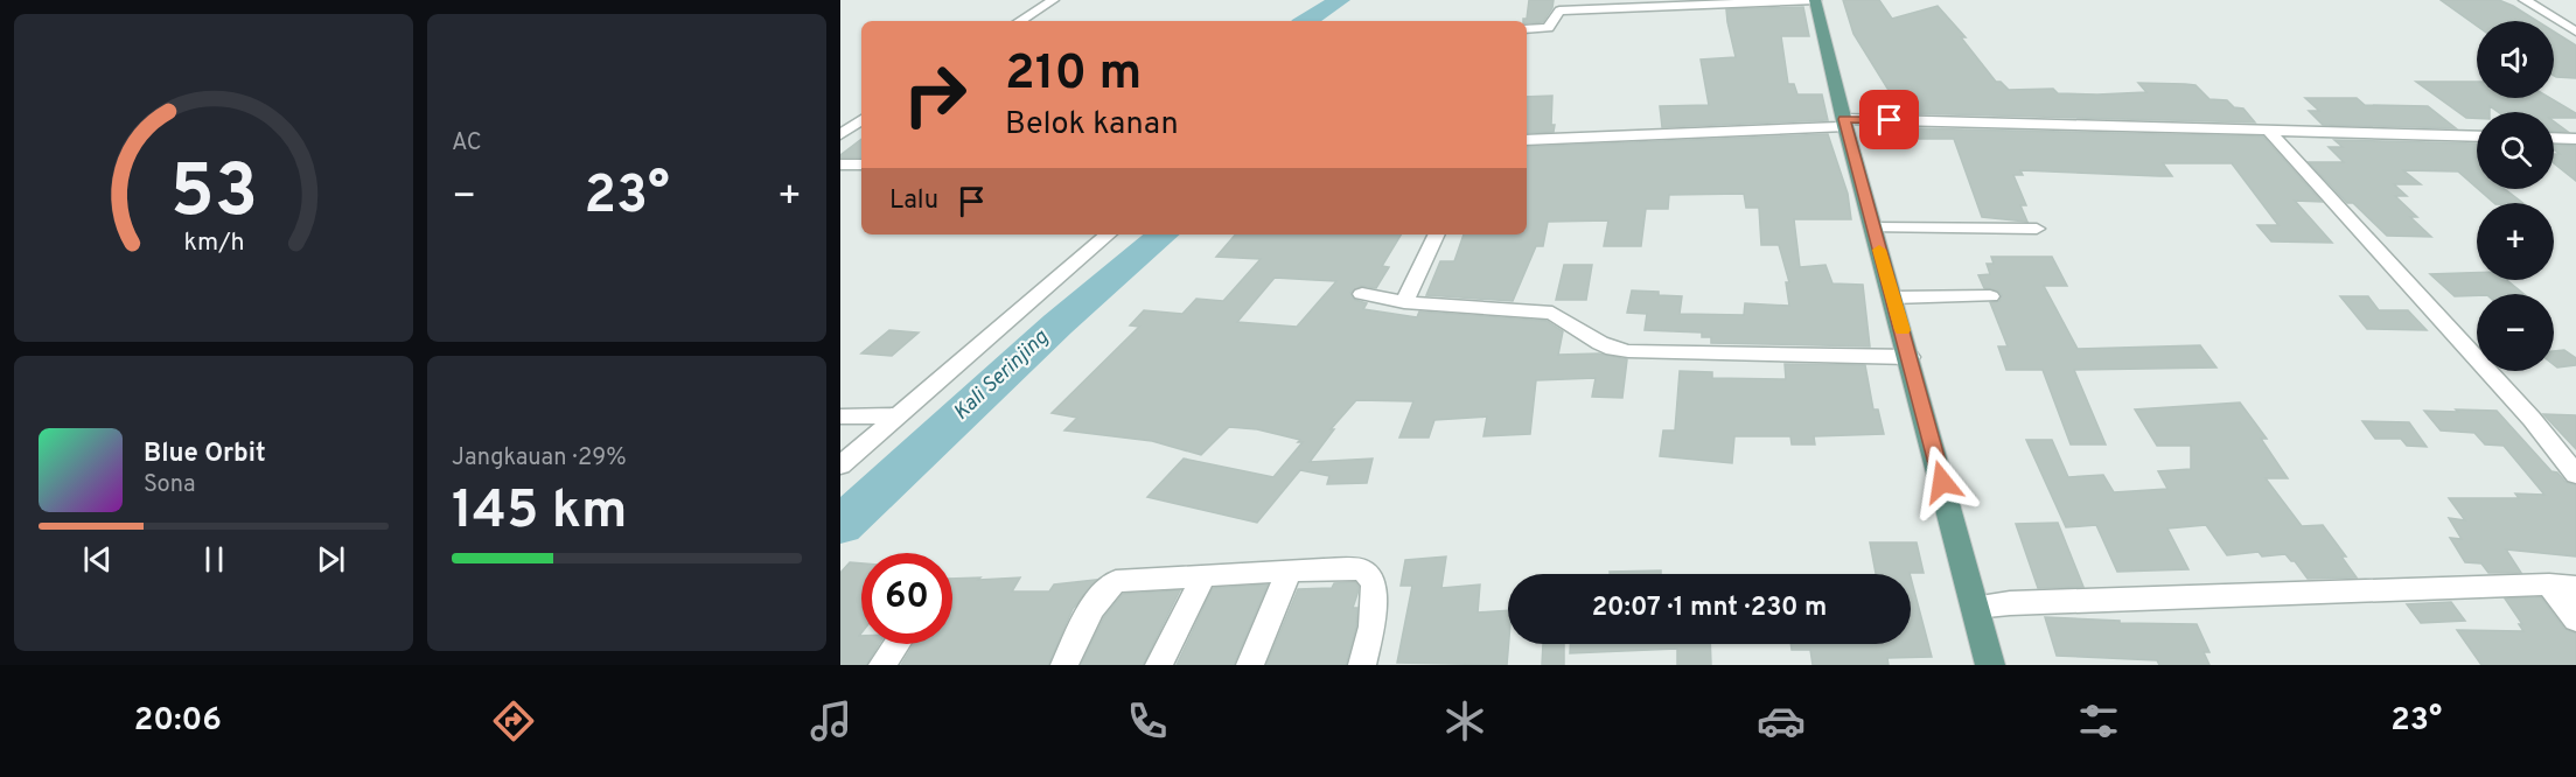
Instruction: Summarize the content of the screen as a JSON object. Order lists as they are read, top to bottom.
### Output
{
  "water": ["Kali Serinjing"],
  "page": {
    "tile": [
      "AC",
      ["Jangkauan · 29%", "145 km"]
    ],
    "map_buttons": ["+", "−"],
    "turn": ["210 m", "Belok kanan"],
    "then": "Lalu",
    "heat": ["−", "23°", "+"],
    "song": ["Blue Orbit", "Sona"],
    "limit": "60",
    "trip": "20:07 · 1 mnt · 230 m",
    "tabs": ["20:06", "23°"],
    "gauge": ["53", "km/h"]
  }
}
